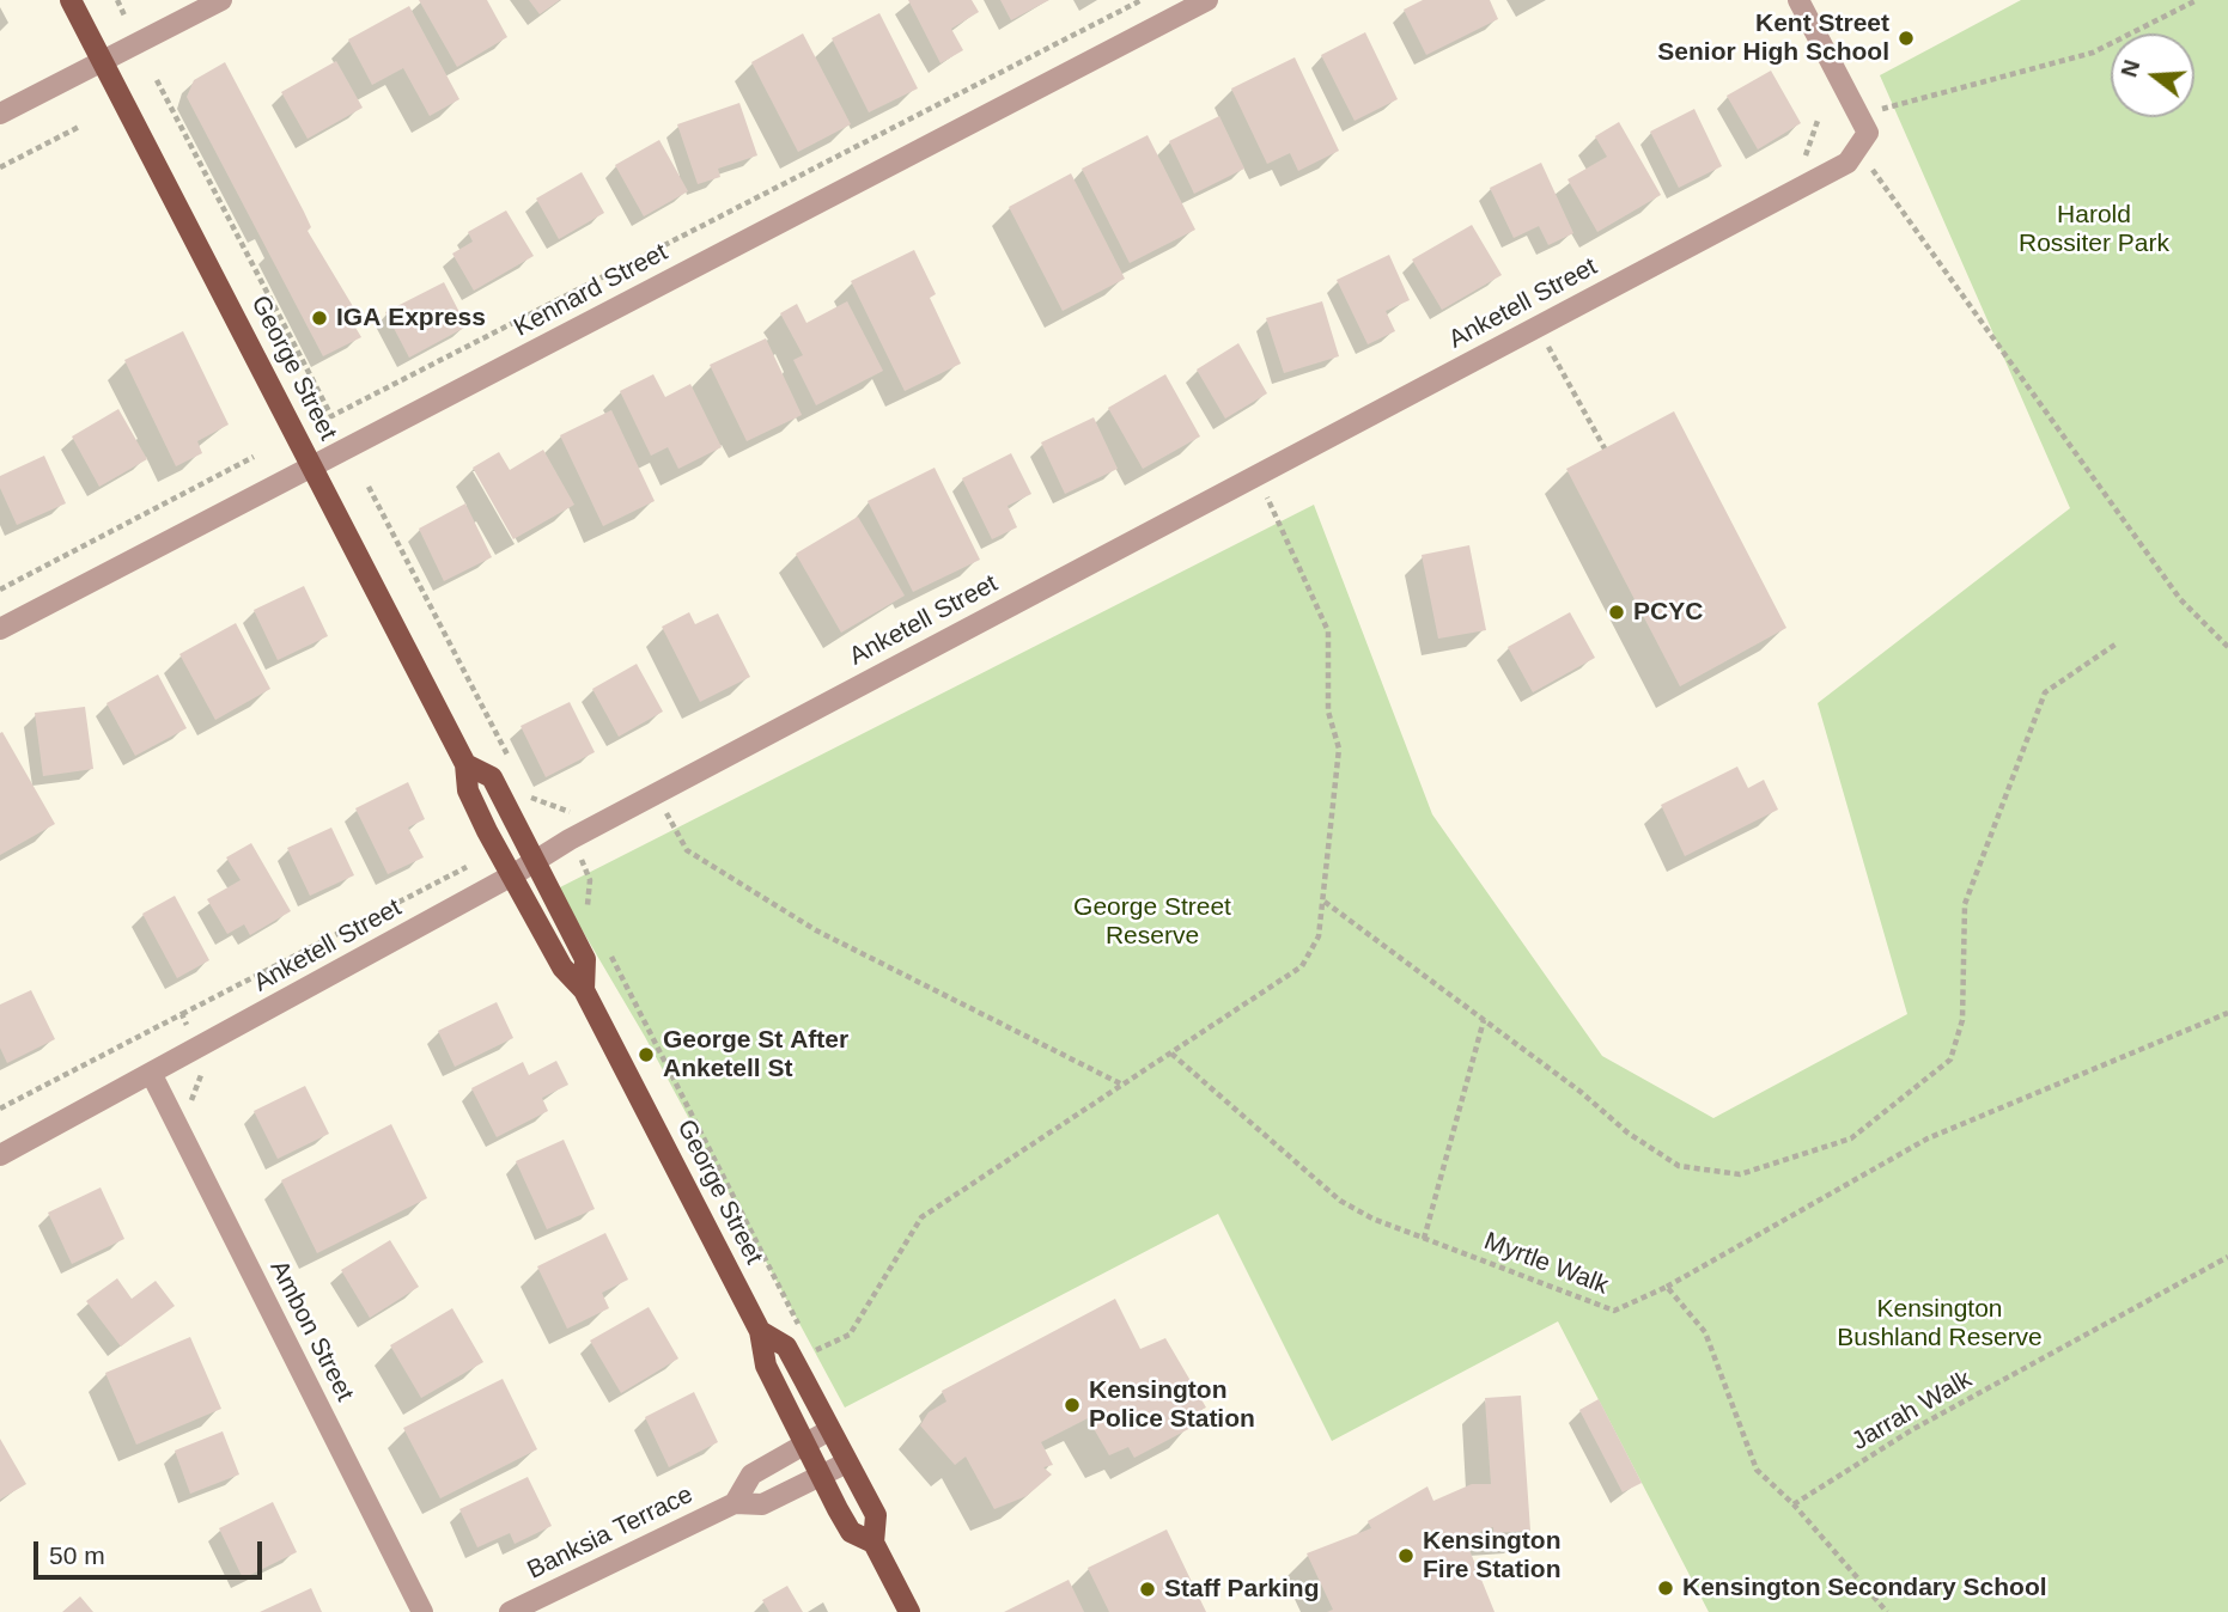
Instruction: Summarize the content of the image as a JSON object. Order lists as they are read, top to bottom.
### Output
{
  "streets": {
    "main road": ["George Street"],
    "street": [
      "Kennard Street",
      "Anketell Street",
      "Ambon Street",
      "Banksia Terrace"
    ],
    "path": ["Myrtle Walk", "Jarrah Walk"]
  },
  "crossings": [
    ["Kennard Street", "George Street"],
    ["Anketell Street", "George Street"],
    ["Anketell Street", "Ambon Street"],
    ["George Street", "Banksia Terrace"]
  ],
  "parks": ["Harold Rossiter Park", "George Street Reserve", "Kensington Bushland Reserve"],
  "places": [
    "Kent Street Senior High School",
    "IGA Express",
    "PCYC",
    "George St After Anketell St",
    "Kensington Police Station",
    "Kensington Fire Station",
    "Kensington Secondary School",
    "Staff Parking"
  ],
  "scale_bar": "50 m",
  "north": "left"
}
